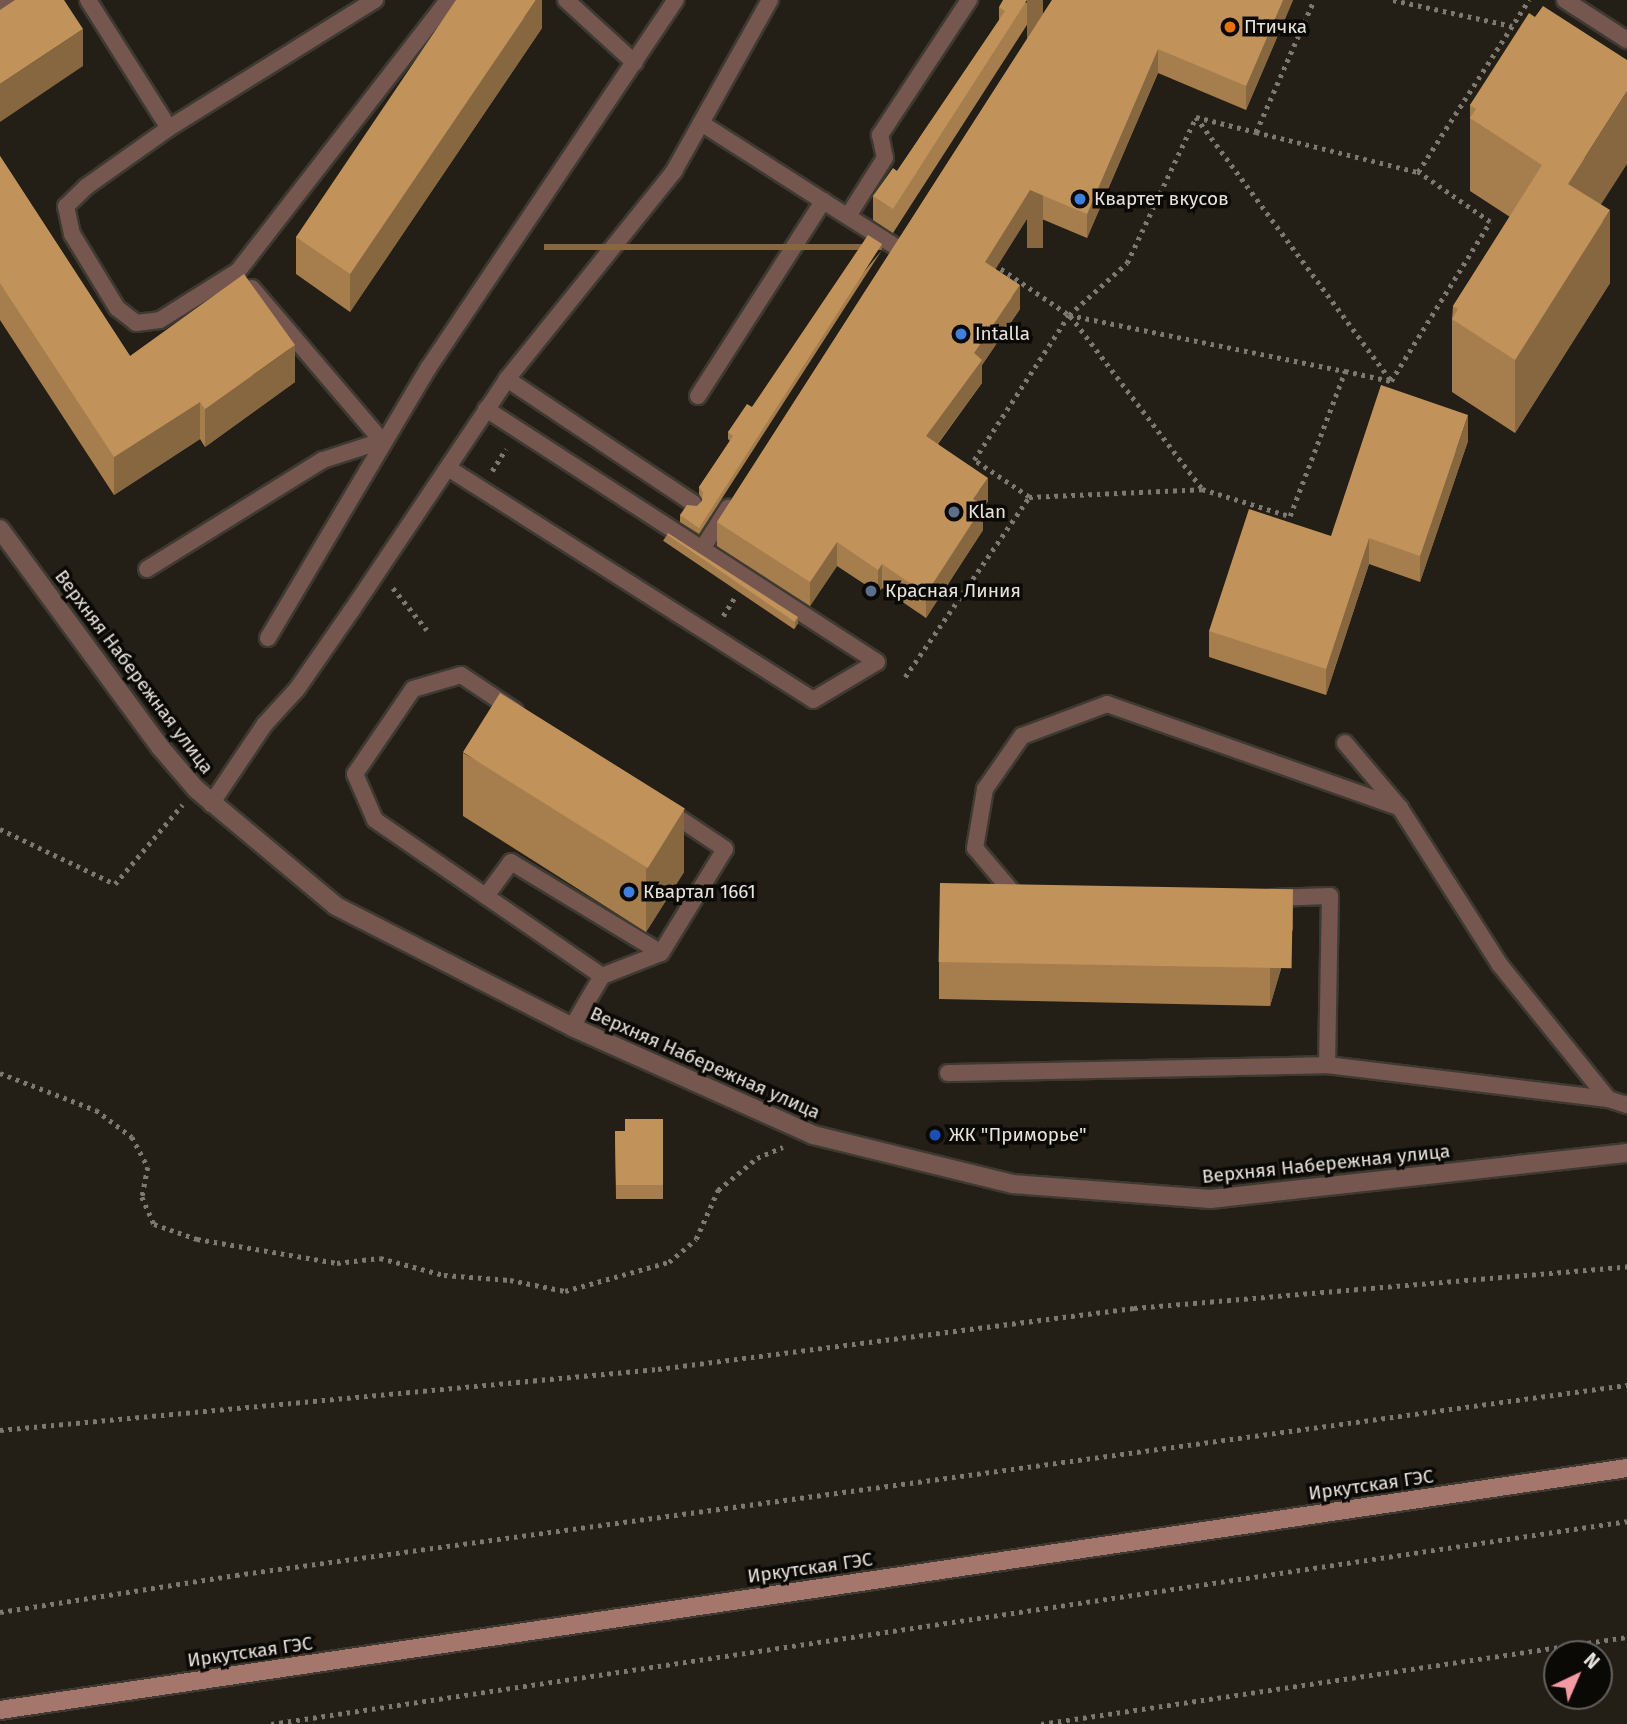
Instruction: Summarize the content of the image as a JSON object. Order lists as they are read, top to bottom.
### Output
{
  "streets": {
    "main road": ["Иркутская ГЭС"],
    "street": ["Верхняя Набережная улица"]
  },
  "places": [
    "Птичка",
    "Квартет вкусов",
    "Intalla",
    "Klan",
    "Красная Линия",
    "Квартал 1661",
    "ЖК \"Приморье\""
  ],
  "north": "top right"
}
